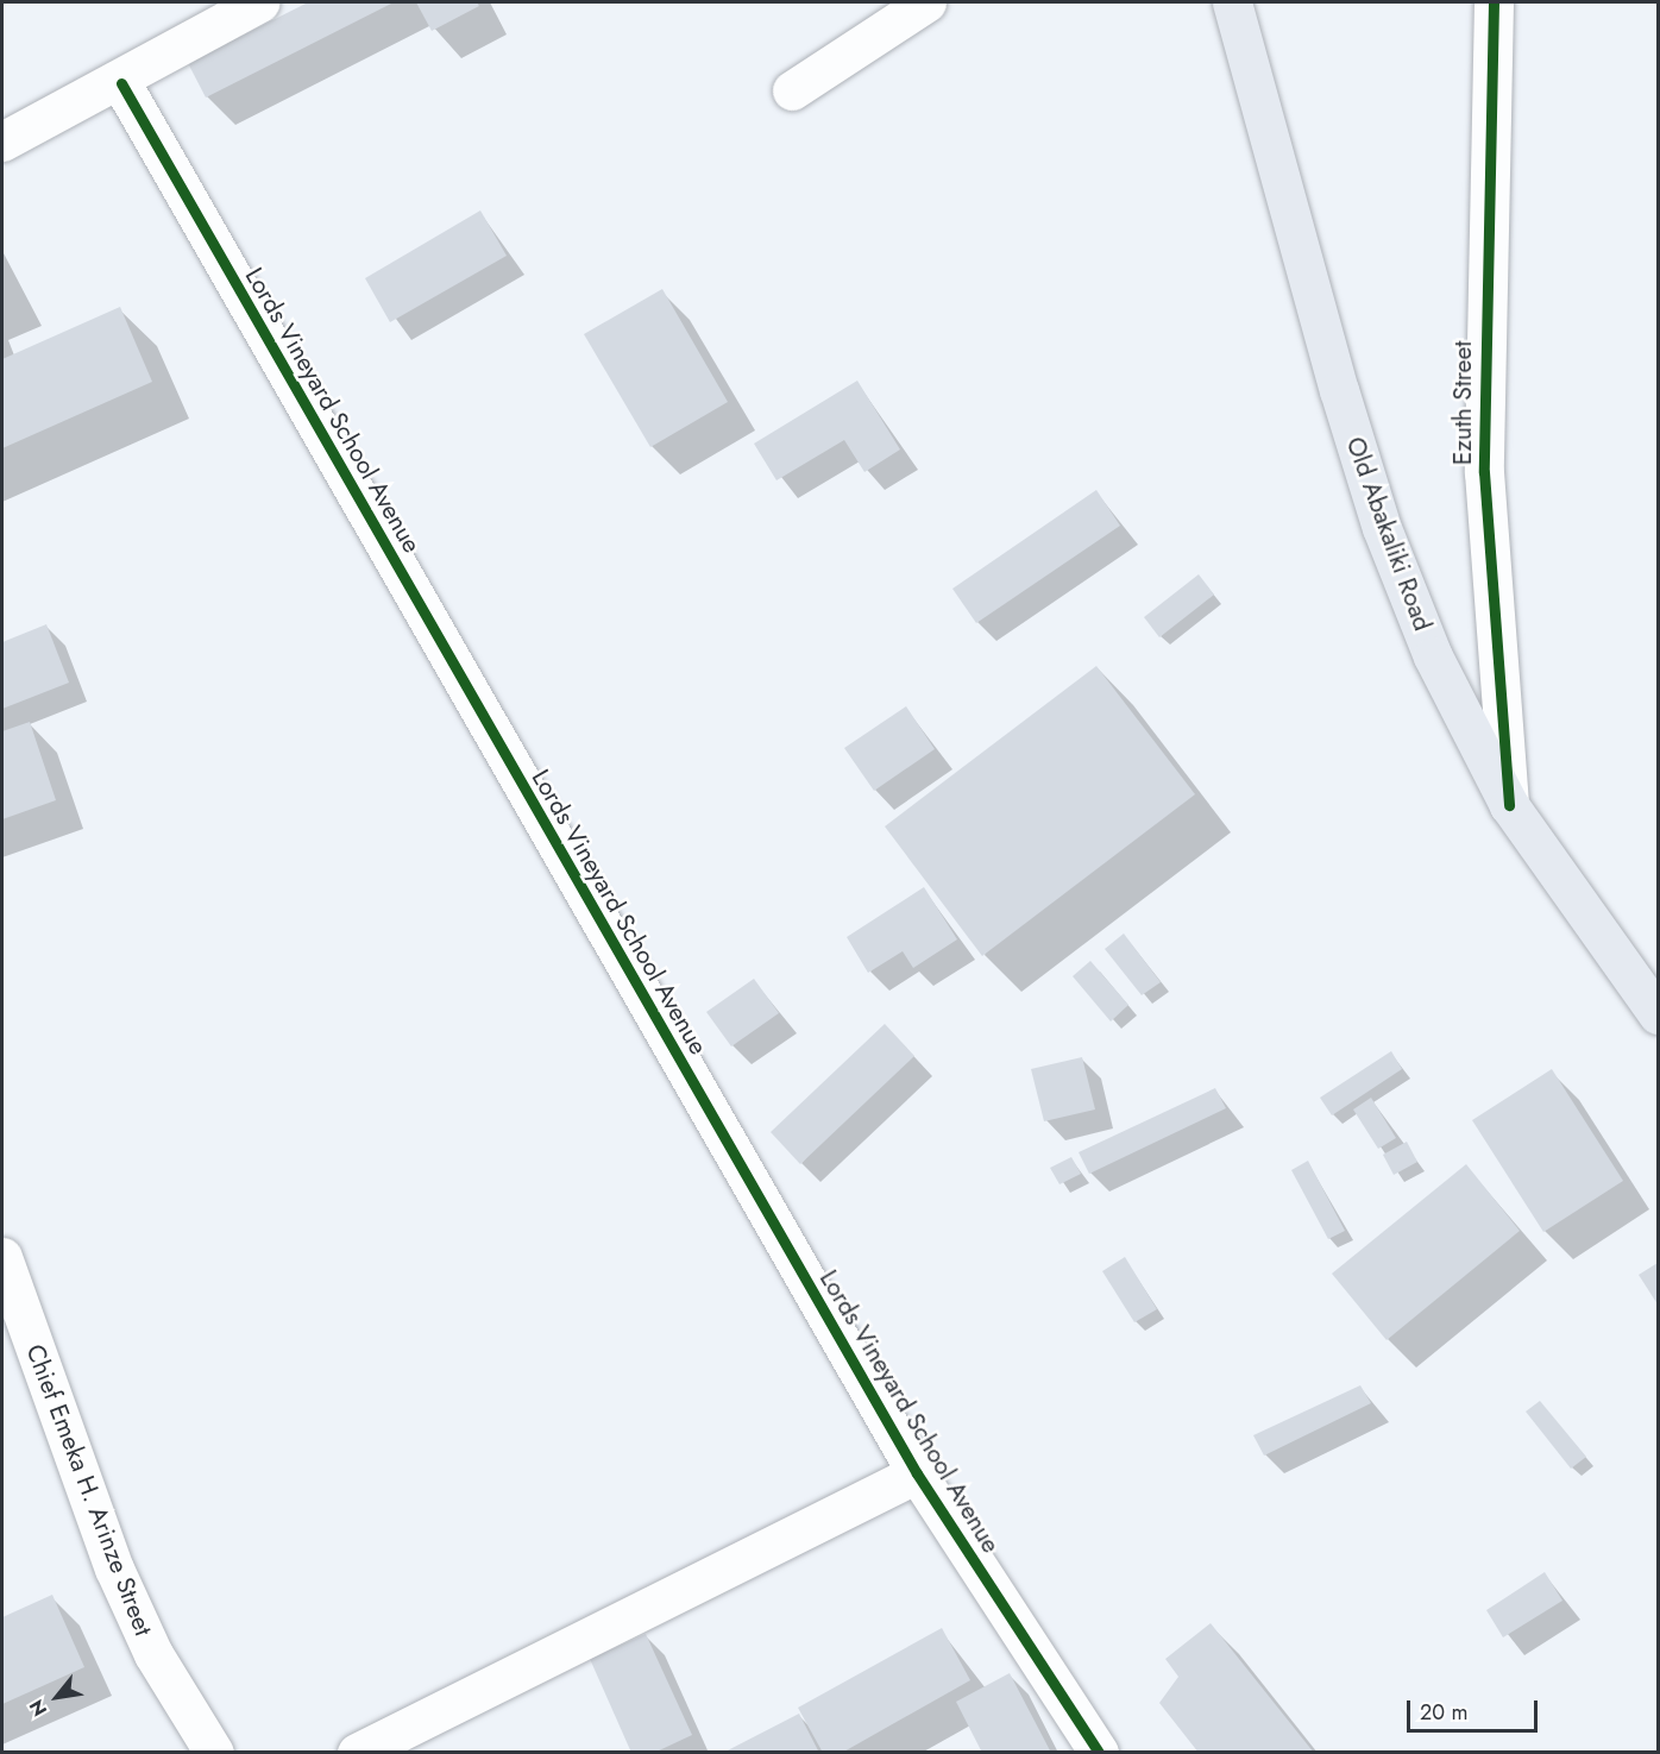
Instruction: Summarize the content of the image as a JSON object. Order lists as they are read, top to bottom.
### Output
{
  "streets": {
    "main road": ["Old Abakaliki Road"],
    "street": ["Ezuth Street", "Lords Vineyard School Avenue", "Chief Emeka H. Arinze Street"]
  },
  "crossings": [
    ["Ezuth Street", "Old Abakaliki Road"]
  ],
  "scale_bar": "20 m",
  "north": "bottom left"
}
